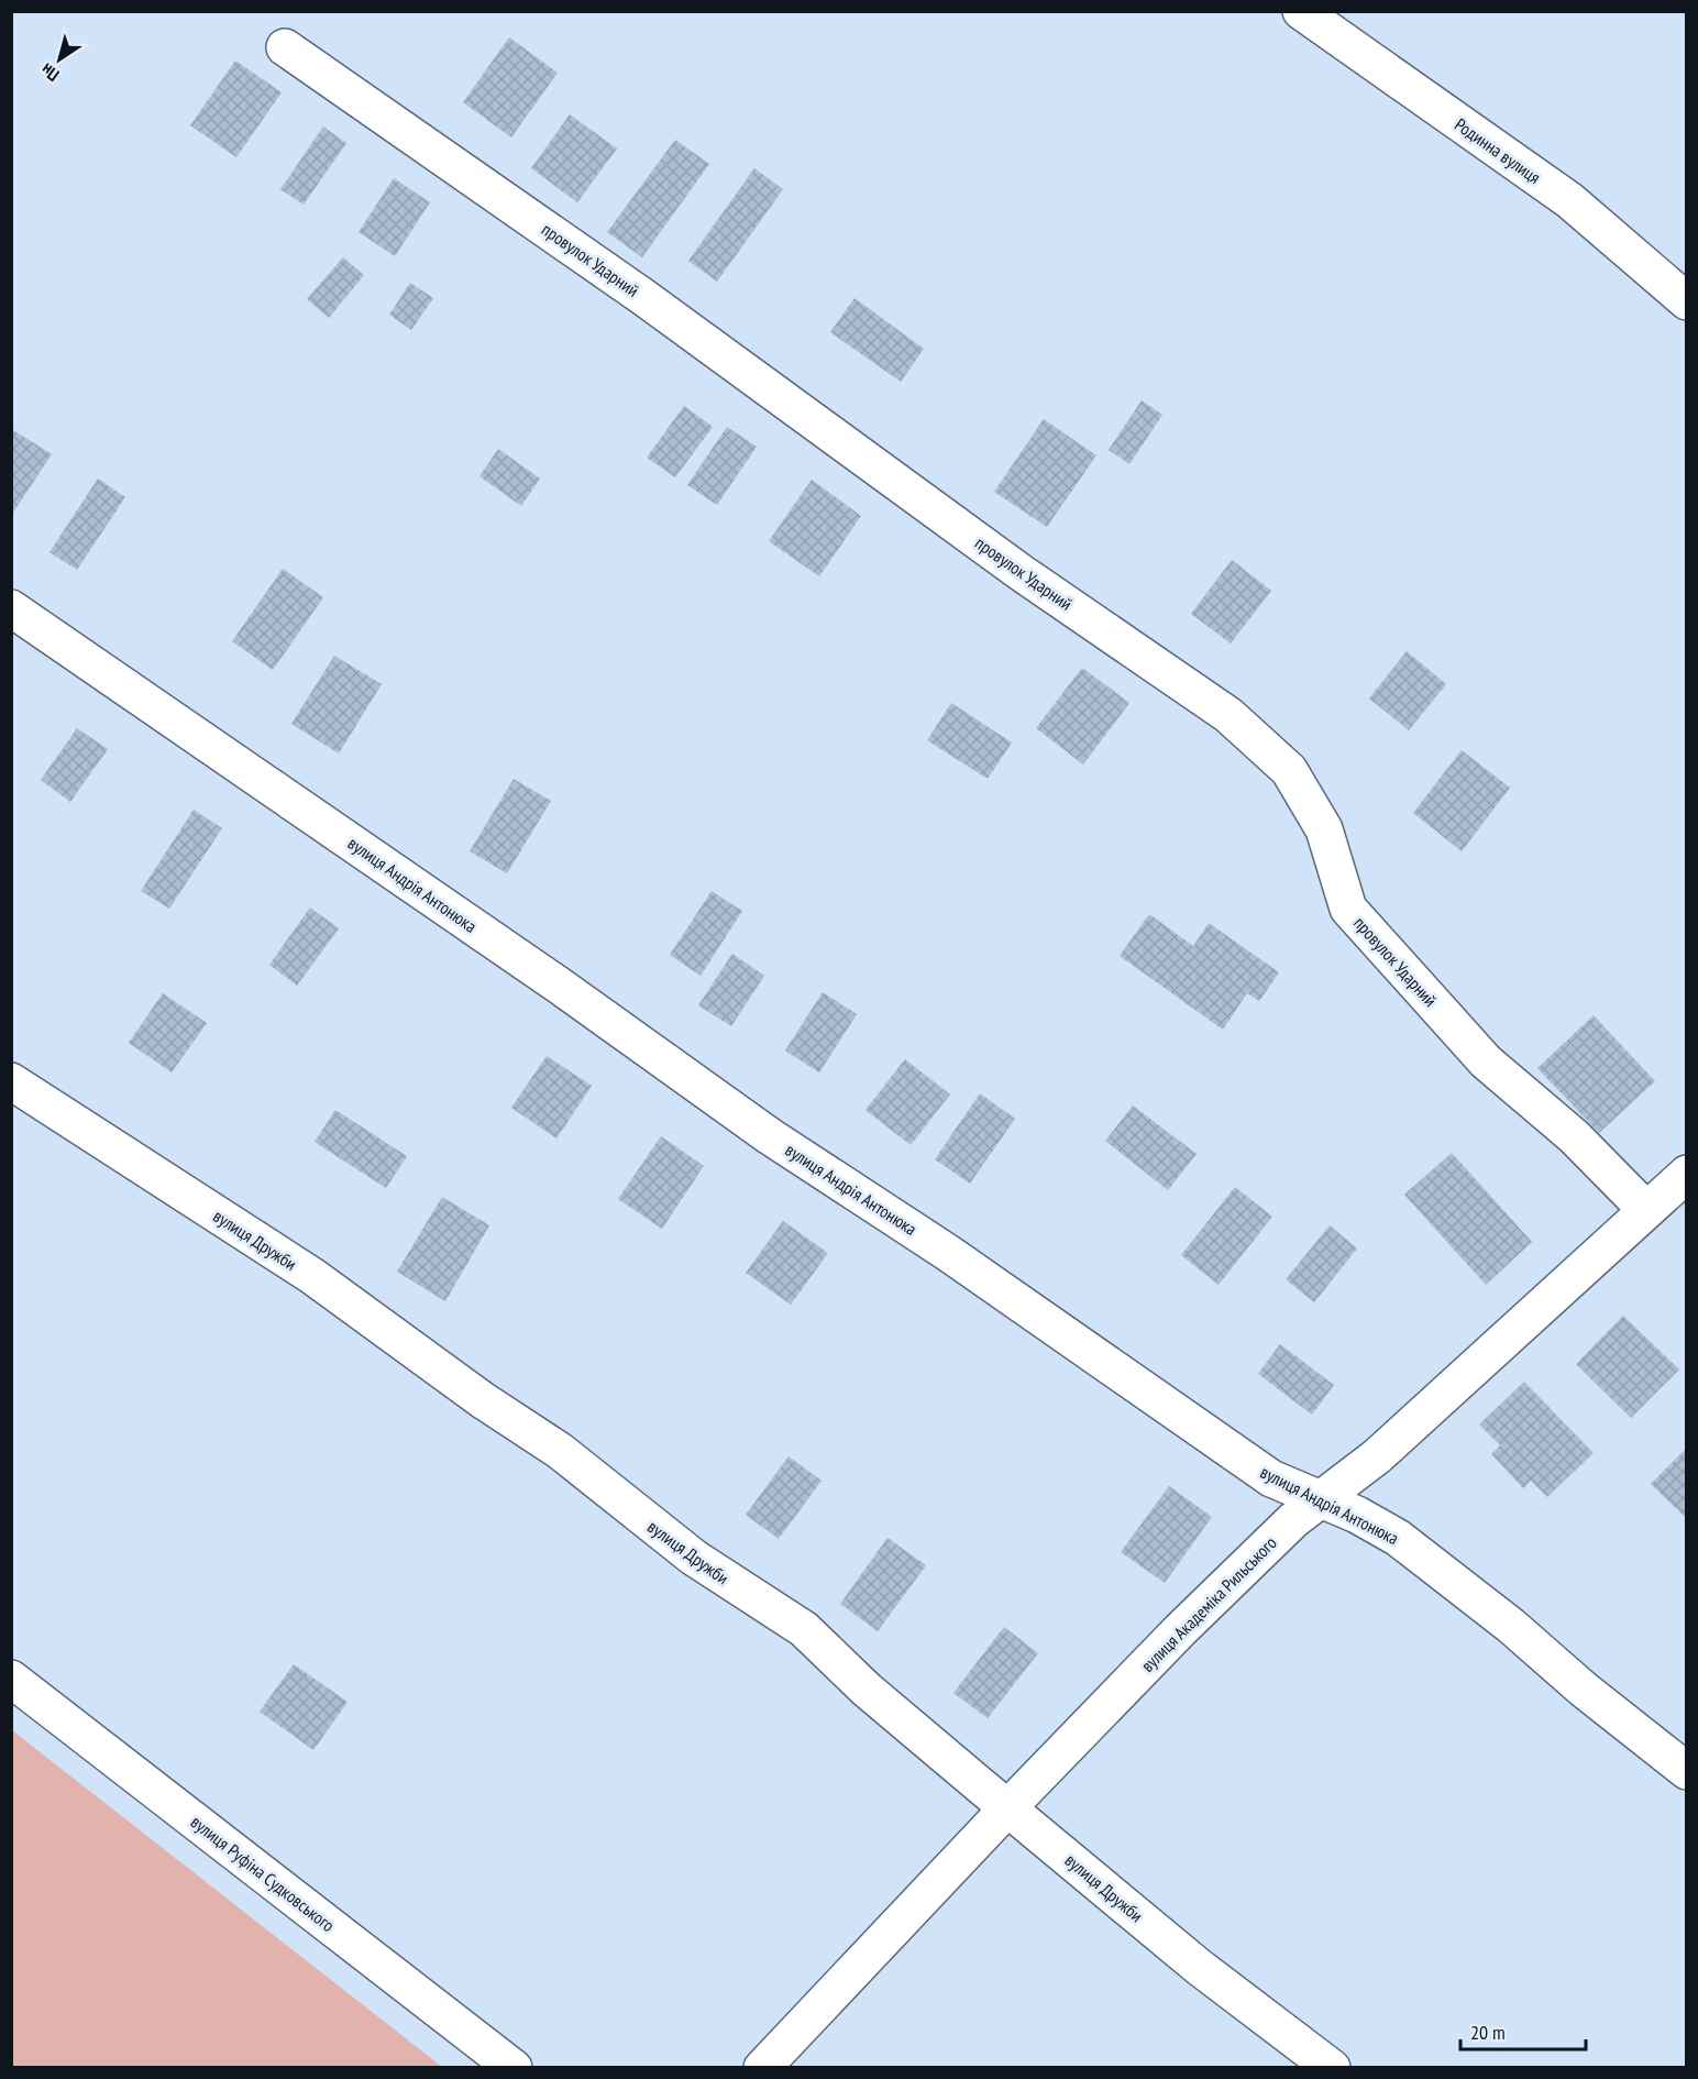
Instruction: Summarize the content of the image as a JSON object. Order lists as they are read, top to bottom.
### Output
{
  "streets": {
    "street": [
      "Родинна вулиця",
      "провулок Ударний",
      "вулиця Андрія Антонюка",
      "вулиця Дружби",
      "вулиця Академіка Рильського",
      "вулиця Руфіна Судковського"
    ]
  },
  "crossings": [
    ["провулок Ударний", "вулиця Академіка Рильського"],
    ["вулиця Андрія Антонюка", "вулиця Академіка Рильського"],
    ["вулиця Дружби", "вулиця Академіка Рильського"]
  ],
  "scale_bar": "20 m",
  "north": "bottom left"
}
